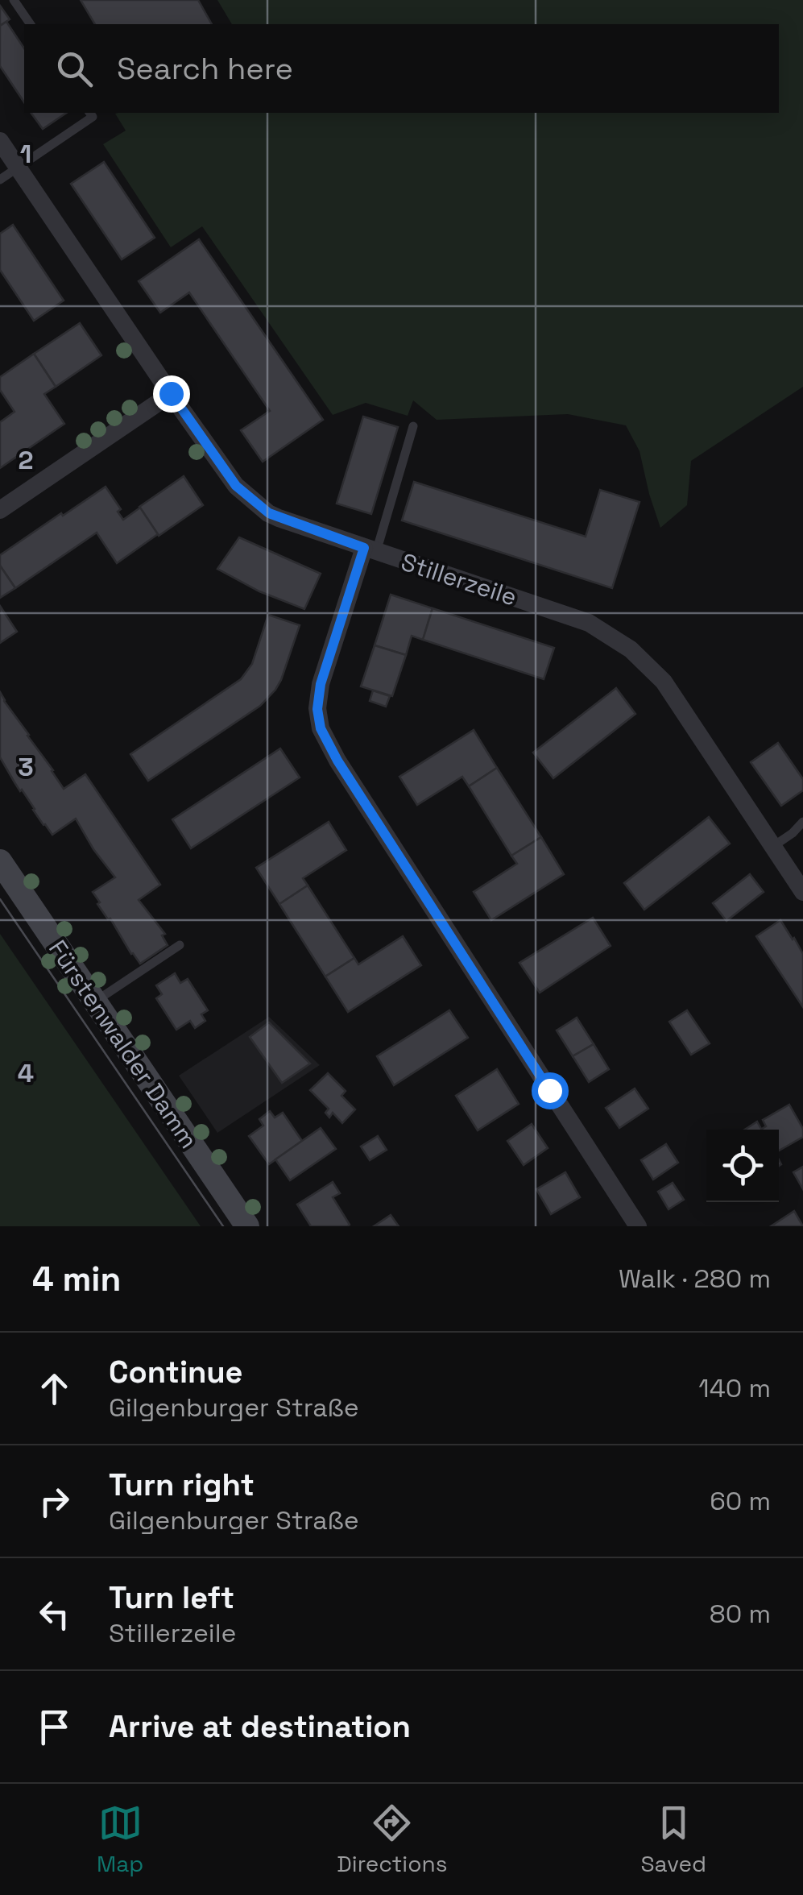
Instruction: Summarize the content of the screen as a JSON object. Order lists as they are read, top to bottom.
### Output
{
  "streets": {
    "main road": ["Fürstenwalder Damm"],
    "street": ["Stillerzeile"]
  },
  "page": {
    "search": "Search here",
    "heading": ["4 min", "Walk · 280 m"],
    "list": [
      ["Continue", "Gilgenburger Straße", "140 m"],
      ["Turn right", "Gilgenburger Straße", "60 m"],
      ["Turn left", "Stillerzeile", "80 m"],
      "Arrive at destination"
    ],
    "nav": ["Map", "Directions", "Saved"]
  },
  "grid": {
    "rows": [
      "1",
      "2",
      "3",
      "4"
    ]
  }
}
